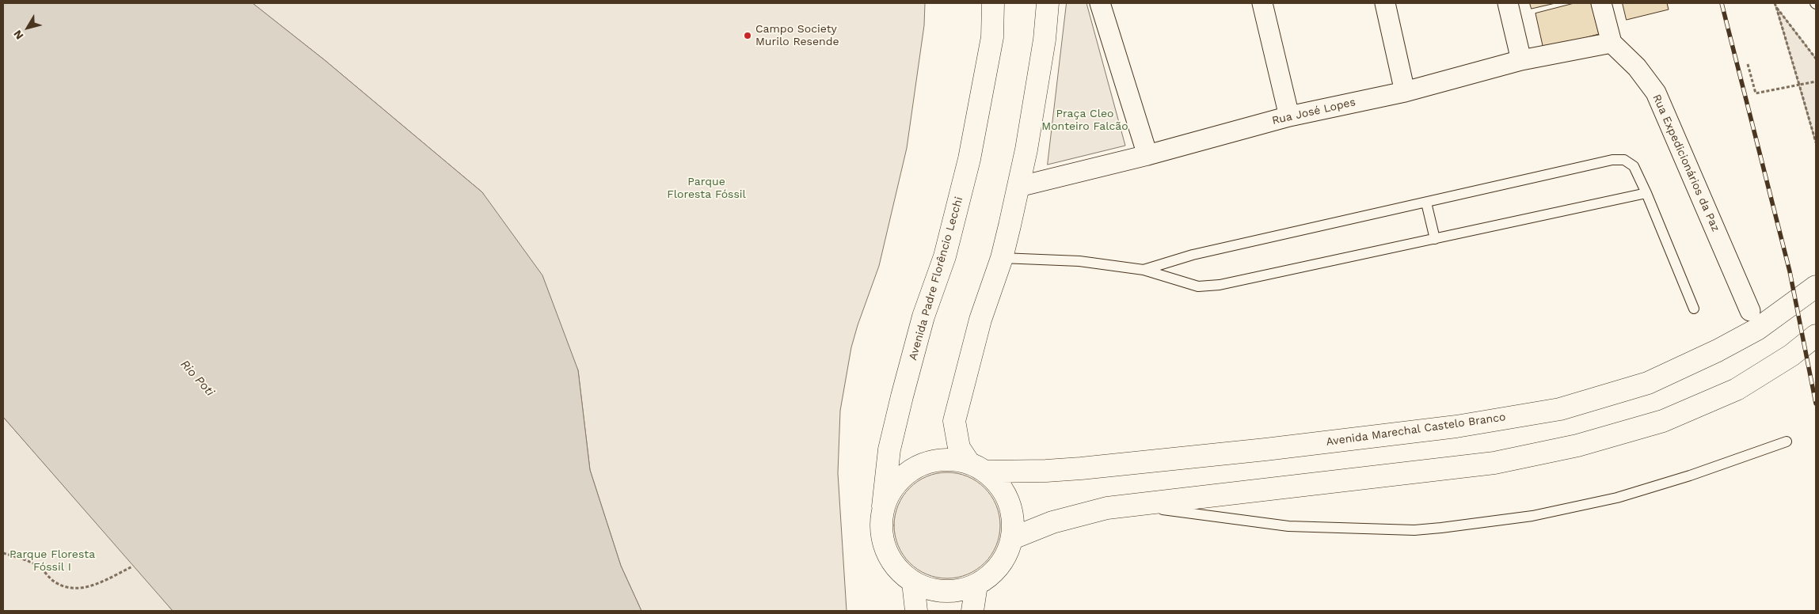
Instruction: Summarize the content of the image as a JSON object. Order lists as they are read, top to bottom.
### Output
{
  "streets": {
    "main road": ["Avenida Padre Florêncio Lecchi", "Avenida Marechal Castelo Branco"],
    "street": ["Rua José Lopes", "Rua Expedicionários da Paz"]
  },
  "crossings": [
    ["Rua José Lopes", "Rua Expedicionários da Paz"],
    ["Avenida Padre Florêncio Lecchi", "Avenida Marechal Castelo Branco"]
  ],
  "water": ["Rio Poti"],
  "parks": ["Praça Cleo Monteiro Falcão", "Parque Floresta Fóssil", "Parque Floresta Fóssil I"],
  "places": ["Campo Society Murilo Resende"],
  "north": "bottom left"
}
